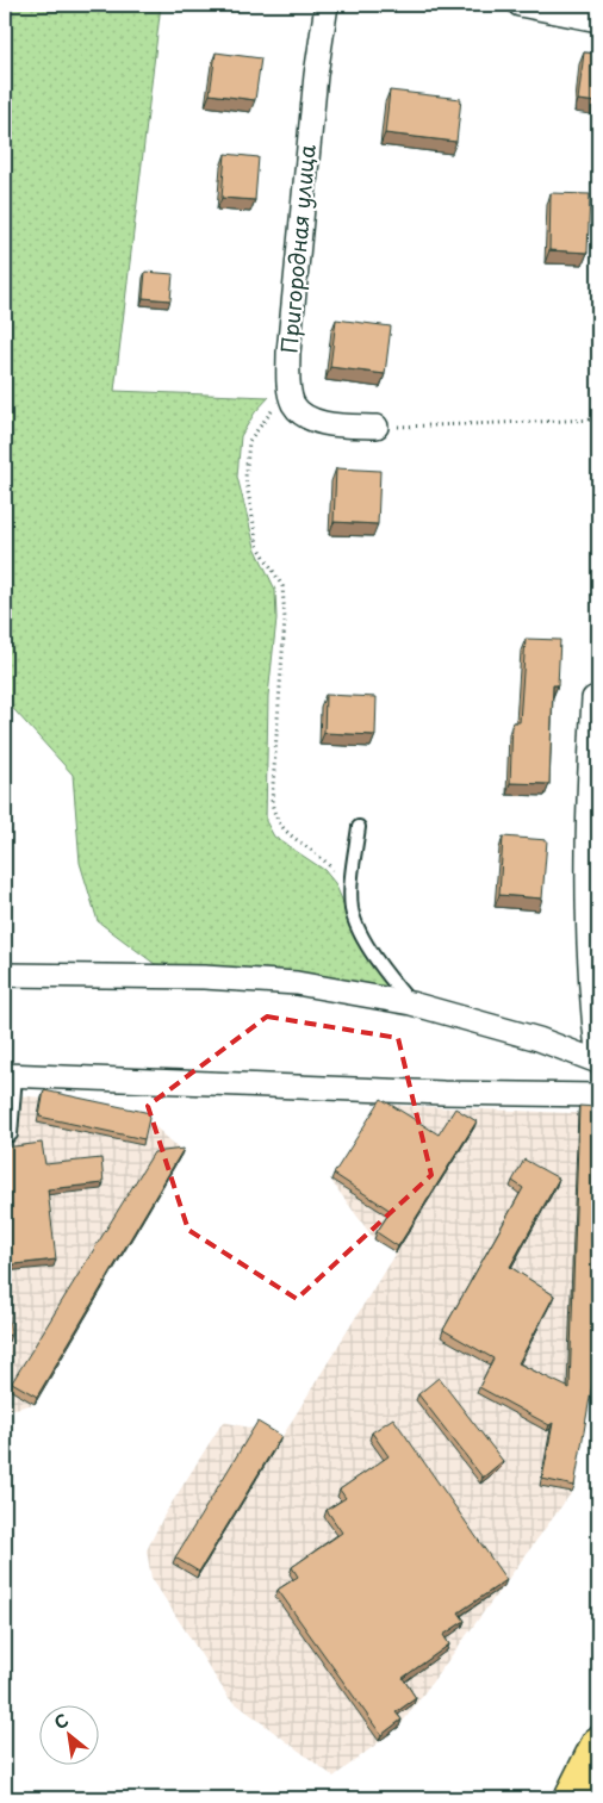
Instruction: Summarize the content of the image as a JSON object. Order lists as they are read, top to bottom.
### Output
{
  "streets": {
    "street": ["Пригородная улица"]
  },
  "north": "top left"
}
